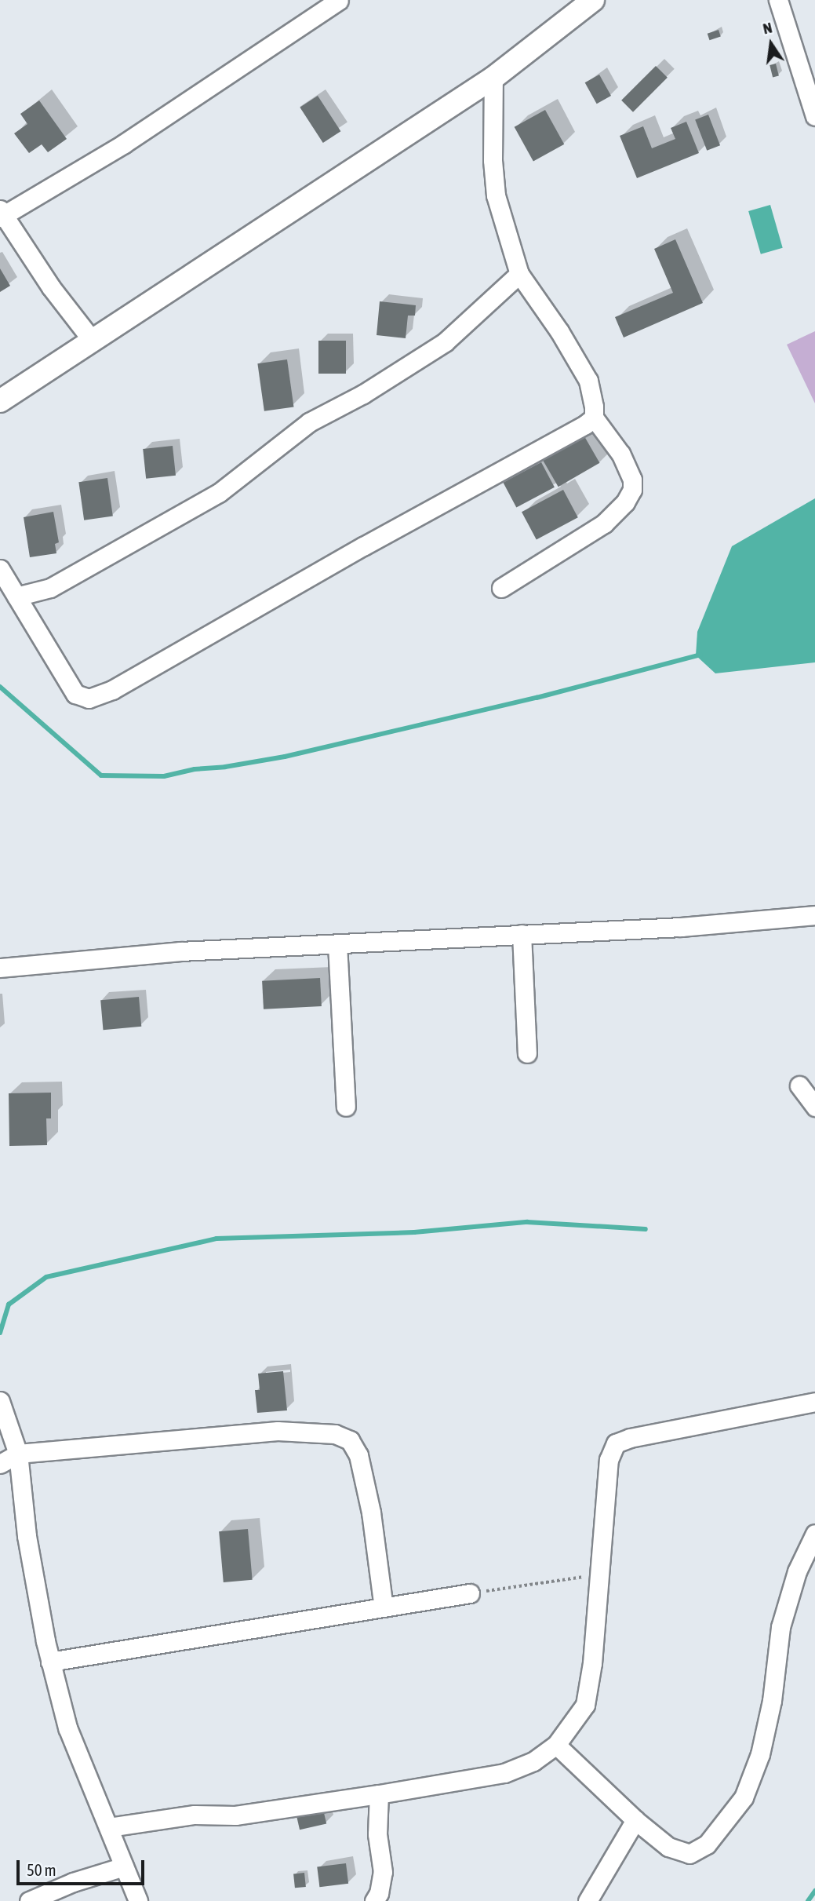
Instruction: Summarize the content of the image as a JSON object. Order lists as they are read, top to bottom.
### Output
{
  "scale_bar": "50 m",
  "north": "top"
}
